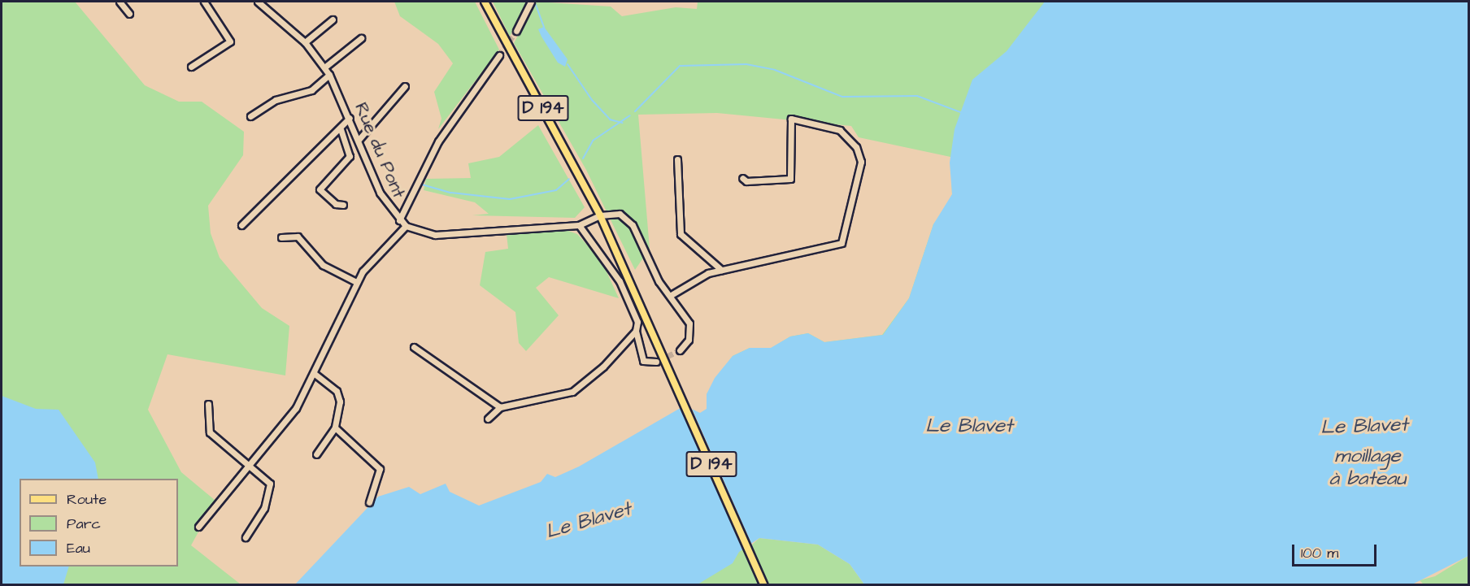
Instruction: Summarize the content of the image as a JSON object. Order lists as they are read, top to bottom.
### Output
{
  "streets": {
    "main road": ["D 194"],
    "street": ["Rue du Pont"]
  },
  "crossings": [
    ["D 194", "Rue du Pont"]
  ],
  "water": ["Le Blavet", "moillage à bateau"],
  "legend": ["Route", "Parc", "Eau"],
  "scale_bar": "100 m"
}
